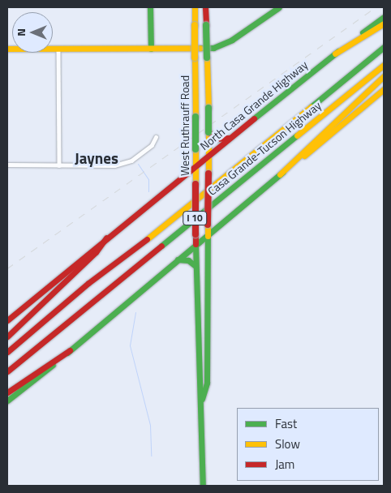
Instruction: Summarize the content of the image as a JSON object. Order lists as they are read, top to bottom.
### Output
{
  "streets": {
    "main road": [
      "North Casa Grande Highway",
      "West Ruthrauff Road",
      "Casa Grande-Tucson Highway",
      "I 10"
    ]
  },
  "crossings": [
    ["North Casa Grande Highway", "West Ruthrauff Road"]
  ],
  "districts": ["Jaynes"],
  "legend": ["Fast", "Slow", "Jam"],
  "north": "left"
}
